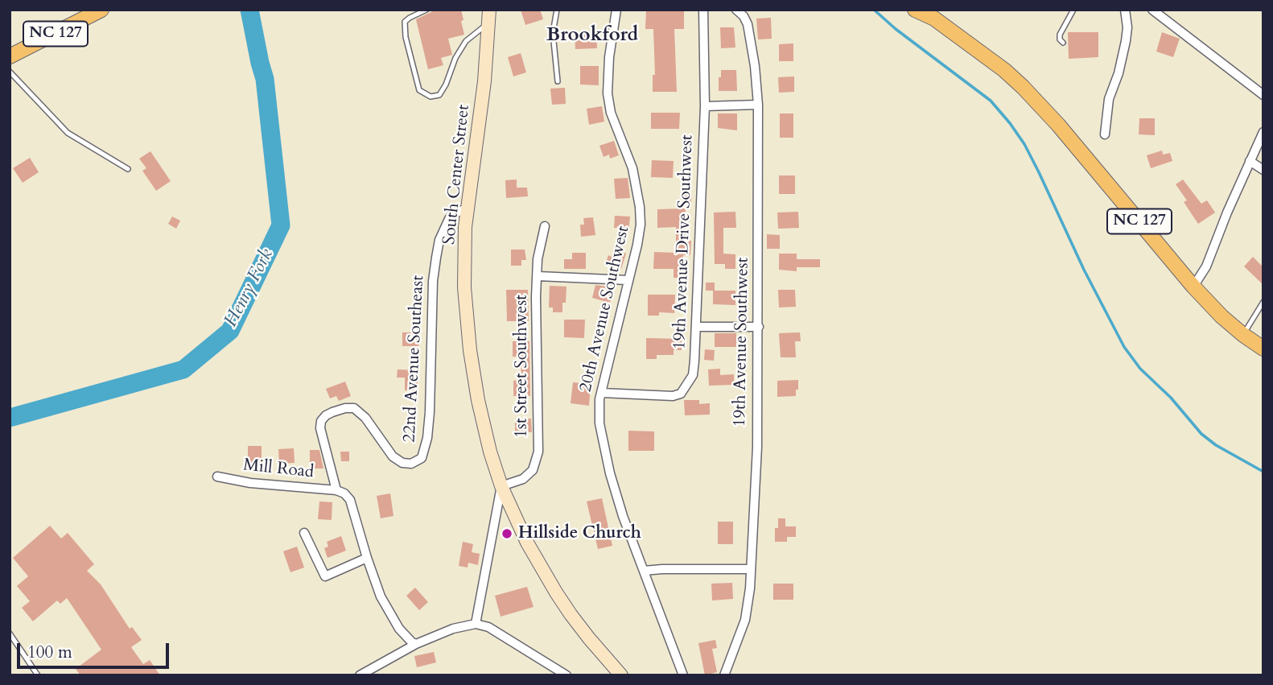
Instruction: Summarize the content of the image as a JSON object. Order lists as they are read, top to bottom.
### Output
{
  "streets": {
    "main road": ["NC 127"],
    "street": [
      "South Center Street",
      "19th Avenue Drive Southwest",
      "20th Avenue Southwest",
      "19th Avenue Southwest",
      "22nd Avenue Southeast",
      "1st Street Southwest",
      "Mill Road"
    ]
  },
  "crossings": [
    ["South Center Street", "22nd Avenue Southeast"],
    ["South Center Street", "1st Street Southwest"],
    ["19th Avenue Drive Southwest", "20th Avenue Southwest"],
    ["22nd Avenue Southeast", "Mill Road"]
  ],
  "districts": ["Brookford"],
  "water": ["Henry Fork"],
  "places": ["Hillside Church"],
  "scale_bar": "100 m"
}
